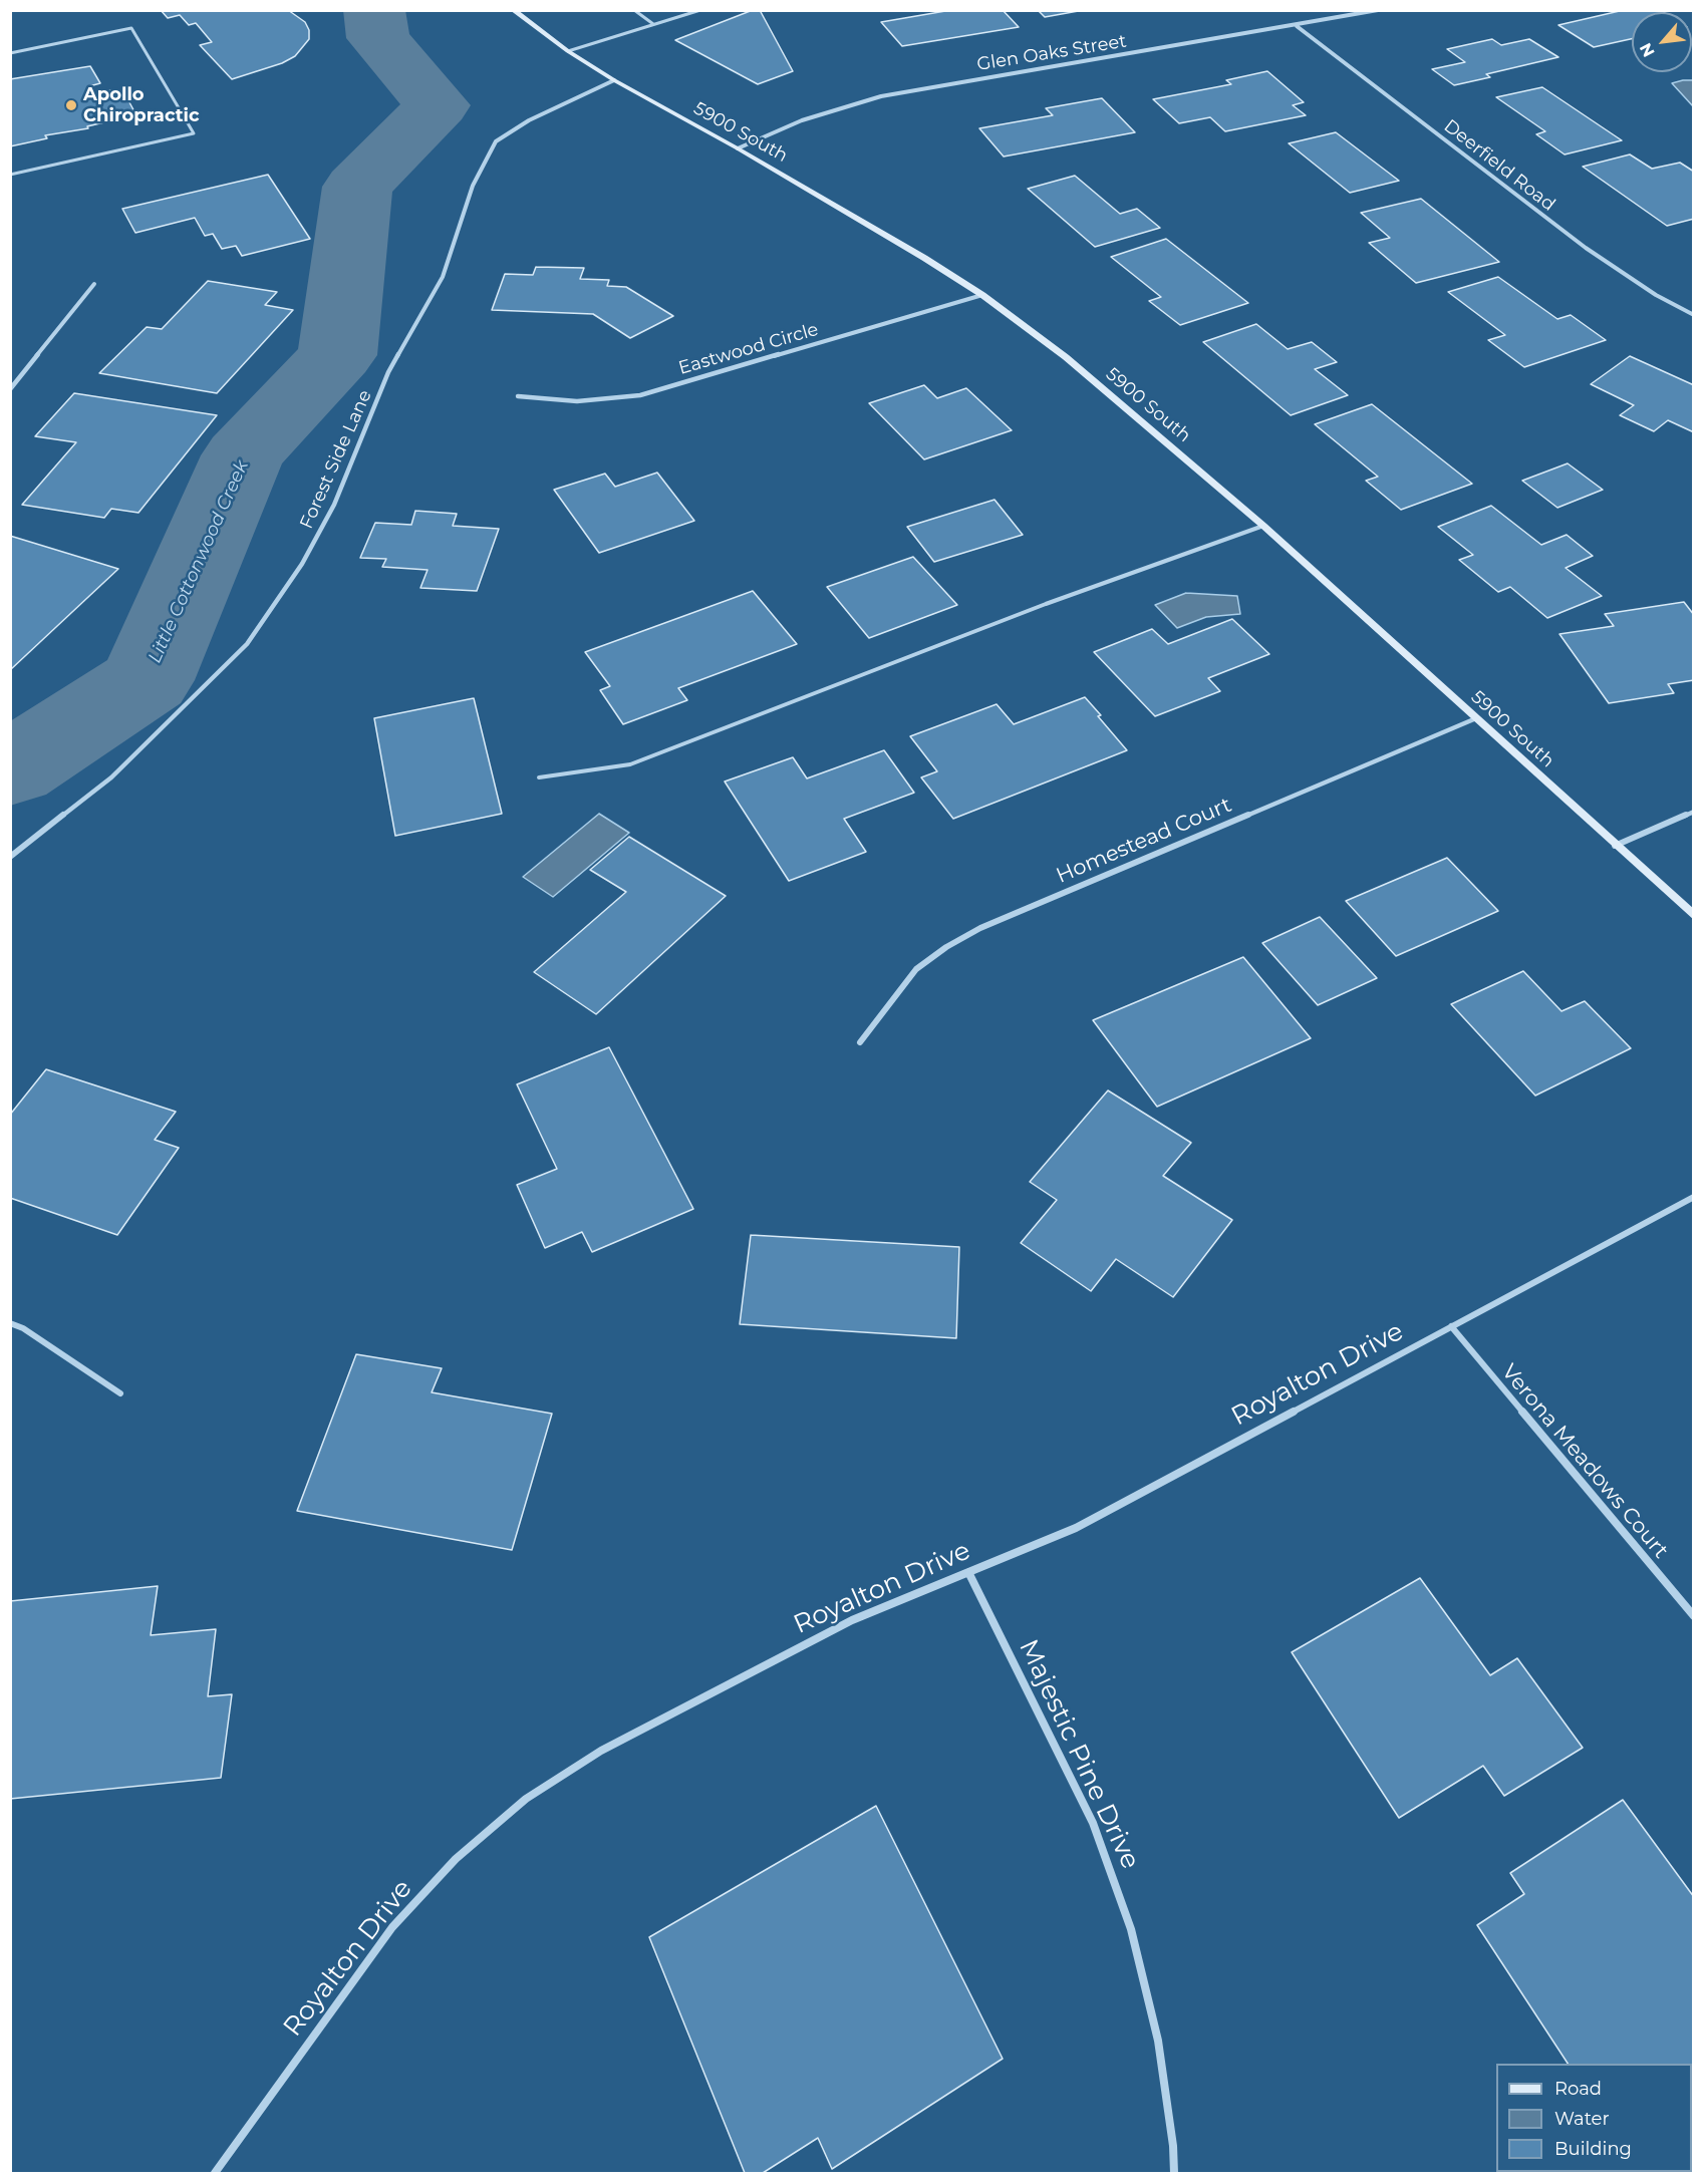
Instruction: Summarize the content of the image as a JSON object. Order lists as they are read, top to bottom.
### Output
{
  "streets": {
    "main road": ["5900 South"],
    "street": [
      "Glen Oaks Street",
      "Deerfield Road",
      "Eastwood Circle",
      "Forest Side Lane",
      "Homestead Court",
      "Royalton Drive",
      "Verona Meadows Court",
      "Majestic Pine Drive"
    ]
  },
  "crossings": [
    ["Glen Oaks Street", "5900 South"],
    ["Glen Oaks Street", "Deerfield Road"],
    ["5900 South", "Eastwood Circle"],
    ["5900 South", "Forest Side Lane"],
    ["5900 South", "Homestead Court"],
    ["Royalton Drive", "Verona Meadows Court"],
    ["Royalton Drive", "Majestic Pine Drive"]
  ],
  "water": ["Little Cottonwood Creek"],
  "places": ["Apollo Chiropractic"],
  "legend": ["Road", "Water", "Building"],
  "north": "bottom left"
}
